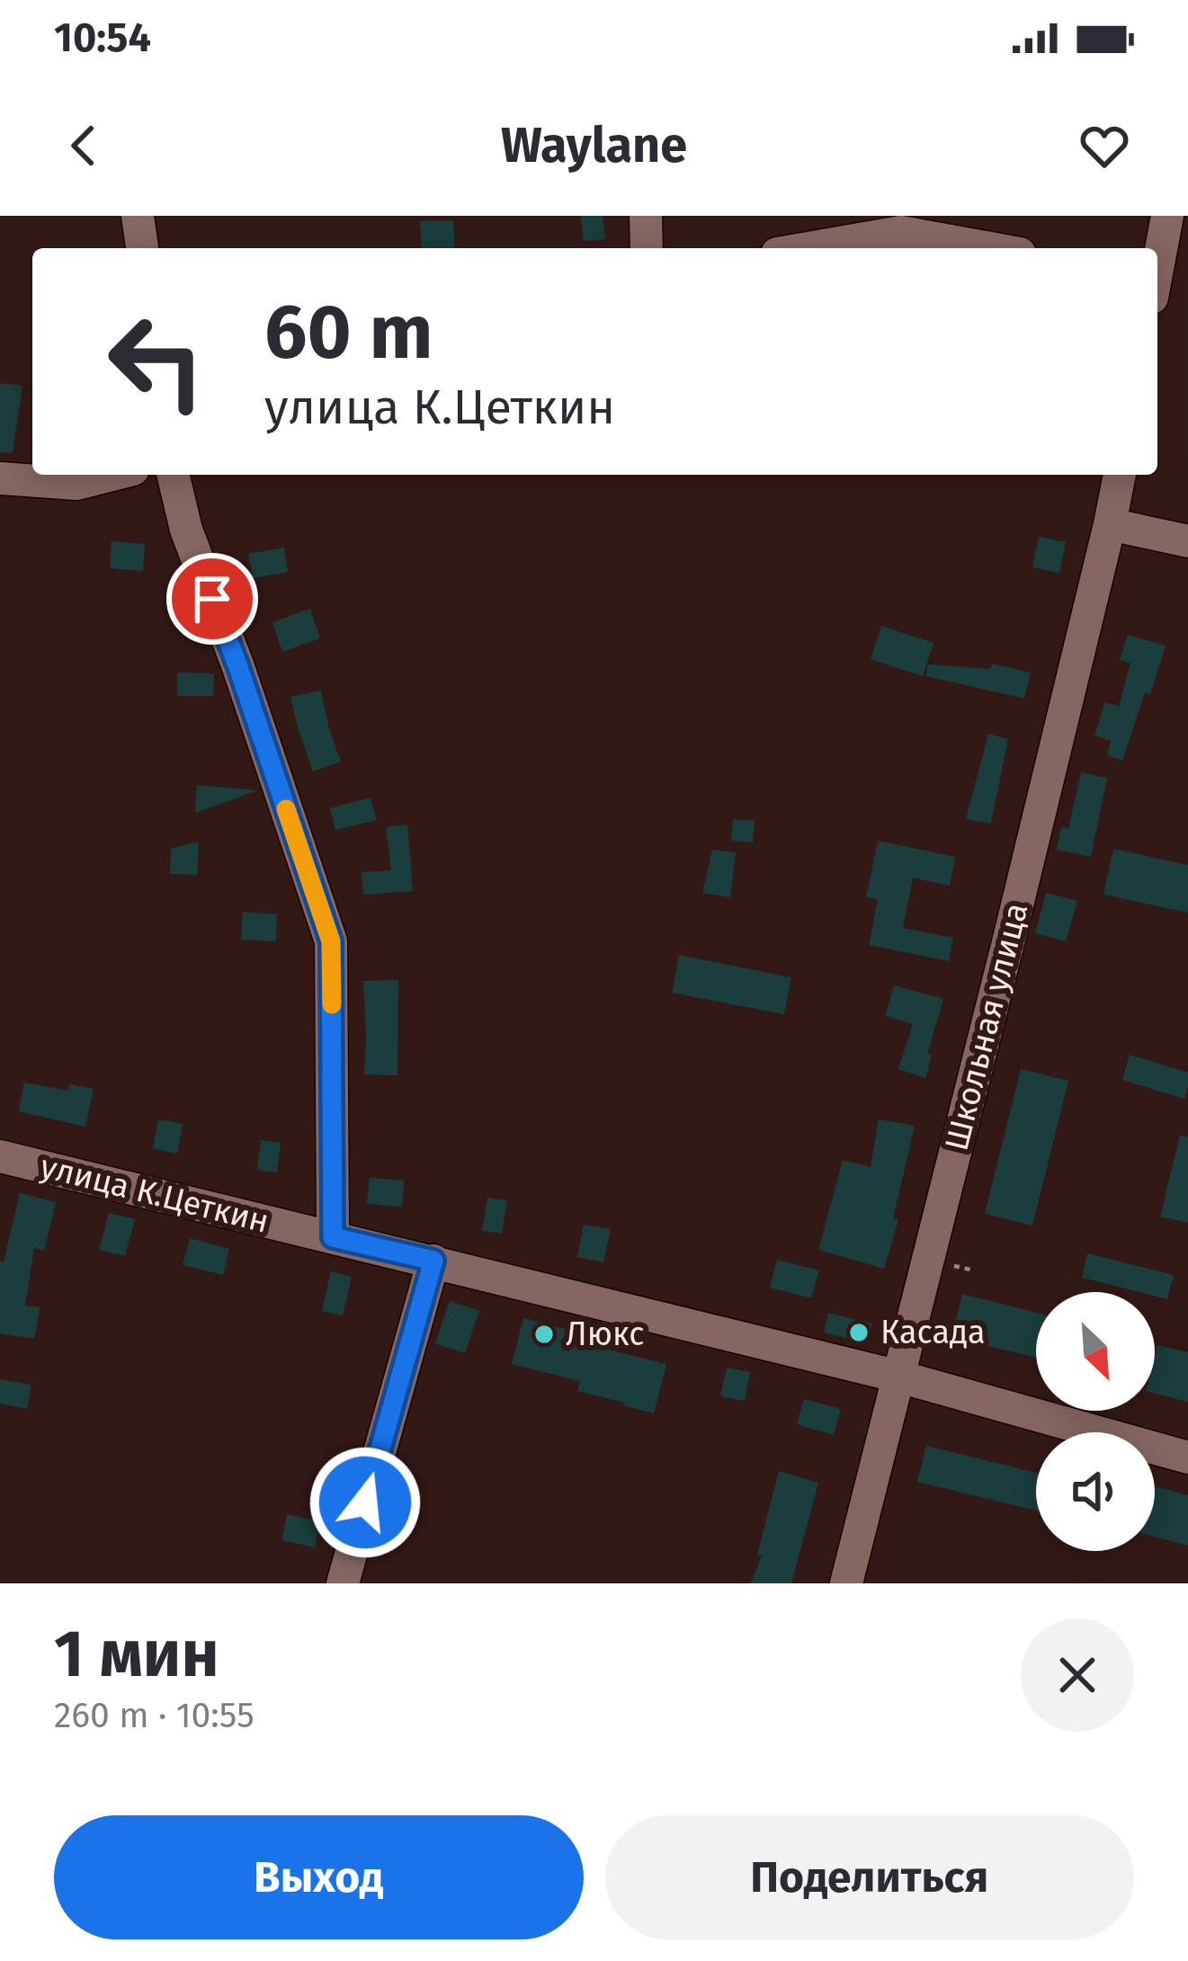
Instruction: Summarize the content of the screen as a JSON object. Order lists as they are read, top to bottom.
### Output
{
  "streets": {
    "street": ["Школьная улица", "улица К.Цеткин"]
  },
  "crossings": [
    ["Школьная улица", "улица К.Цеткин"]
  ],
  "places": ["Касада", "Люкс"],
  "north": "bottom right",
  "page": {
    "status": "10:54",
    "header": "Waylane",
    "turn": ["60 m", "улица К.Цеткин"],
    "heading": ["1 мин", "260 m · 10:55"],
    "buttons": ["Выход", "Поделиться"]
  }
}
